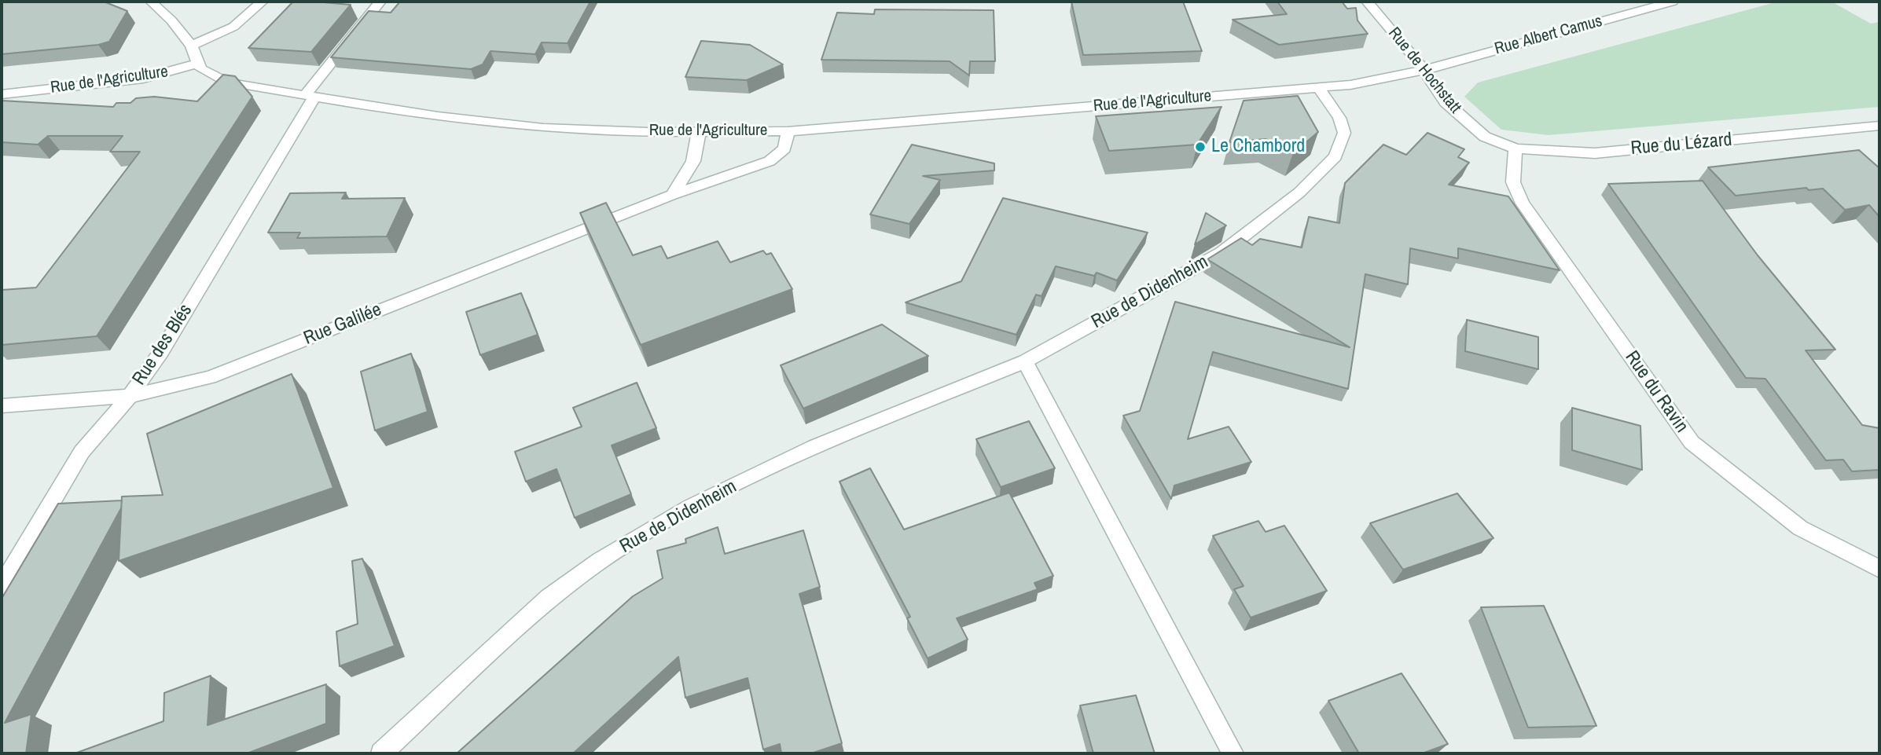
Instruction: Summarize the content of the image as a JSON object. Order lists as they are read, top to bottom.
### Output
{
  "streets": {
    "street": [
      "Rue Albert Camus",
      "Rue de Hochstatt",
      "Rue de l'Agriculture",
      "Rue du Lézard",
      "Rue de Didenheim",
      "Rue Galilée",
      "Rue des Blés",
      "Rue du Ravin"
    ]
  },
  "crossings": [
    ["Rue Albert Camus", "Rue de Hochstatt"],
    ["Rue Albert Camus", "Rue de l'Agriculture"],
    ["Rue de Hochstatt", "Rue de l'Agriculture"],
    ["Rue de Hochstatt", "Rue du Lézard"],
    ["Rue de l'Agriculture", "Rue de Didenheim"],
    ["Rue de l'Agriculture", "Rue Galilée"],
    ["Rue de l'Agriculture", "Rue des Blés"],
    ["Rue du Lézard", "Rue du Ravin"],
    ["Rue Galilée", "Rue des Blés"]
  ],
  "places": ["Le Chambord"]
}
